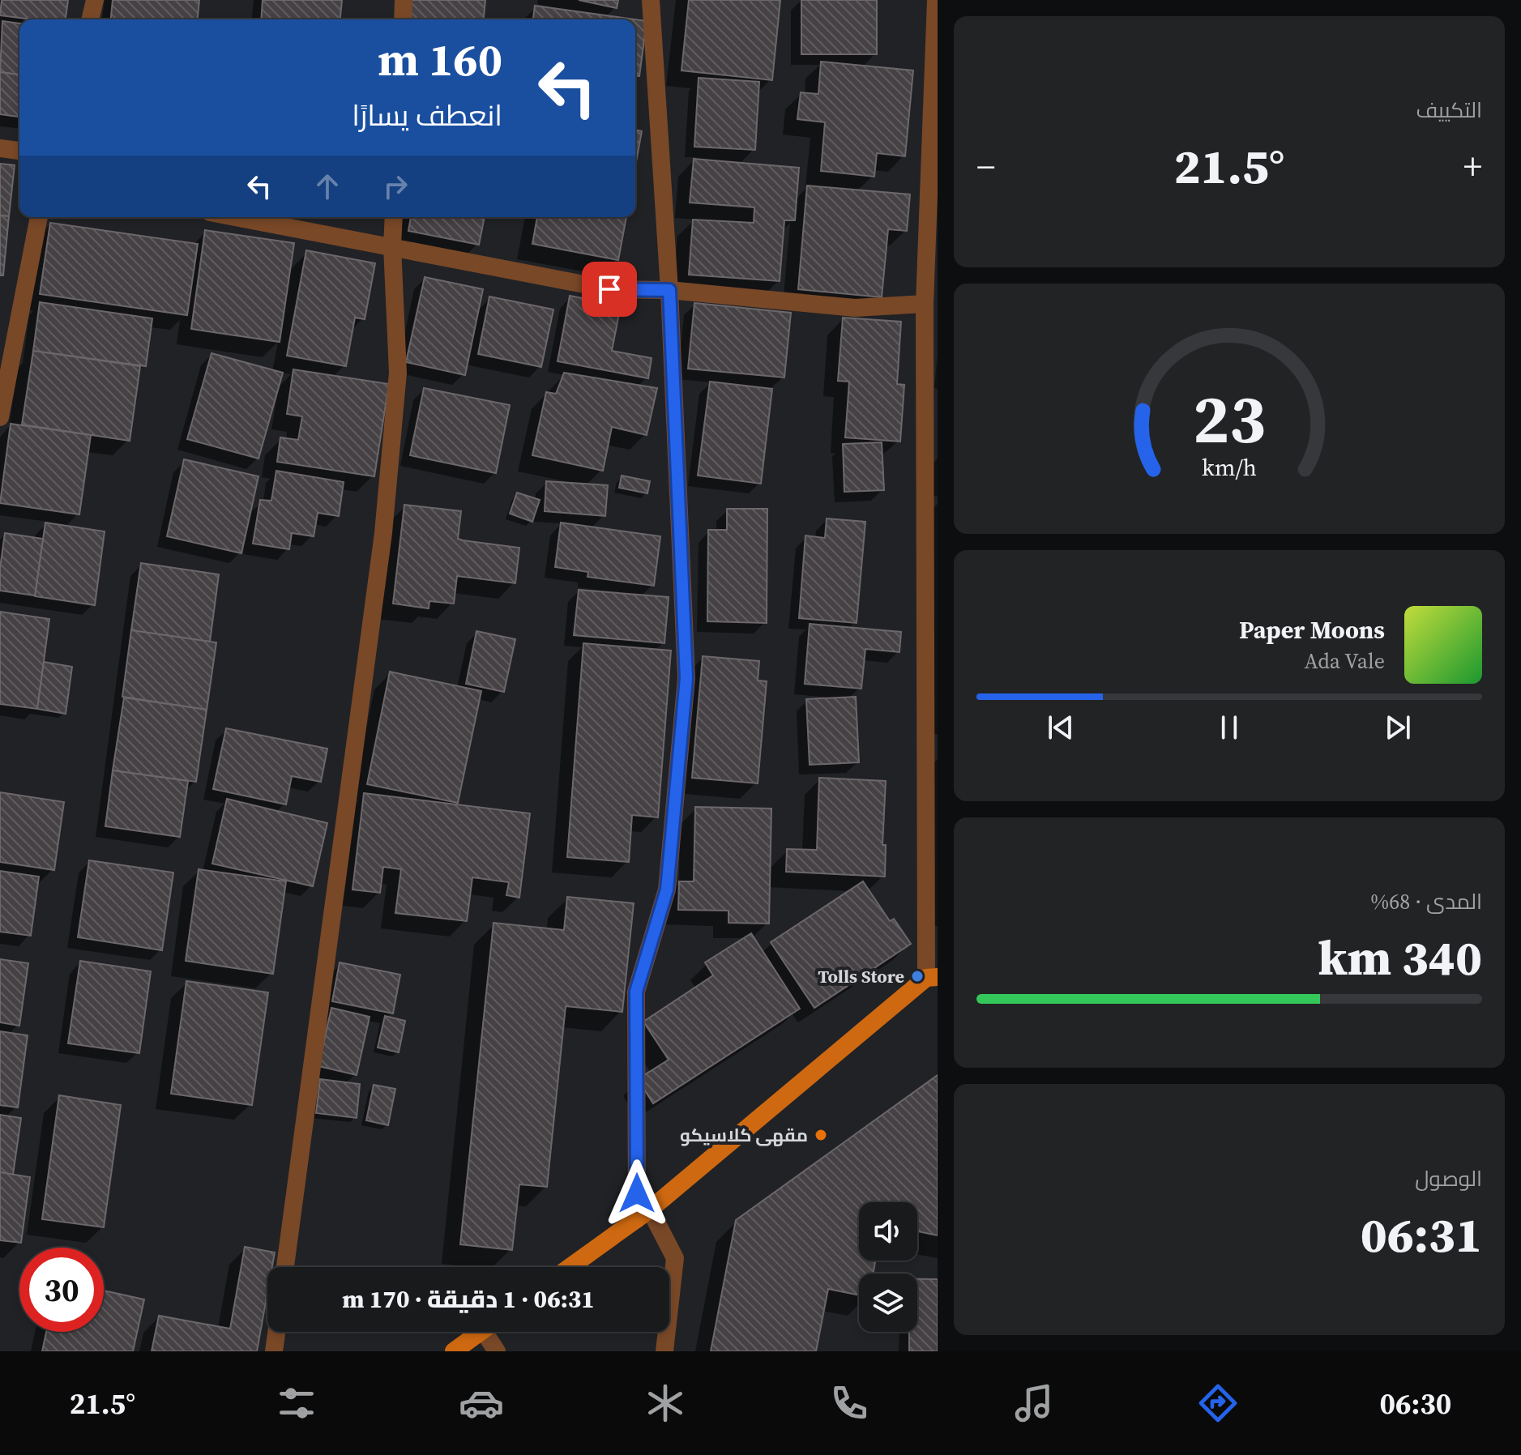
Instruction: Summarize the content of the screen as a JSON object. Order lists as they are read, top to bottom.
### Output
{
  "places": ["Tolls Store", "مقهى كلاسيكو"],
  "page": {
    "tile": [
      "التكييف",
      ["المدى · 68%", "340 km"],
      ["الوصول", "06:31"]
    ],
    "turn": ["160 m", "انعطف يسارًا"],
    "heat": ["−", "21.5°", "+"],
    "song": ["Paper Moons", "Ada Vale"],
    "limit": "30",
    "trip": "06:31 · 1 دقيقة · 170 m",
    "tabs": ["06:30", "21.5°"],
    "gauge": ["23", "km/h"]
  }
}
